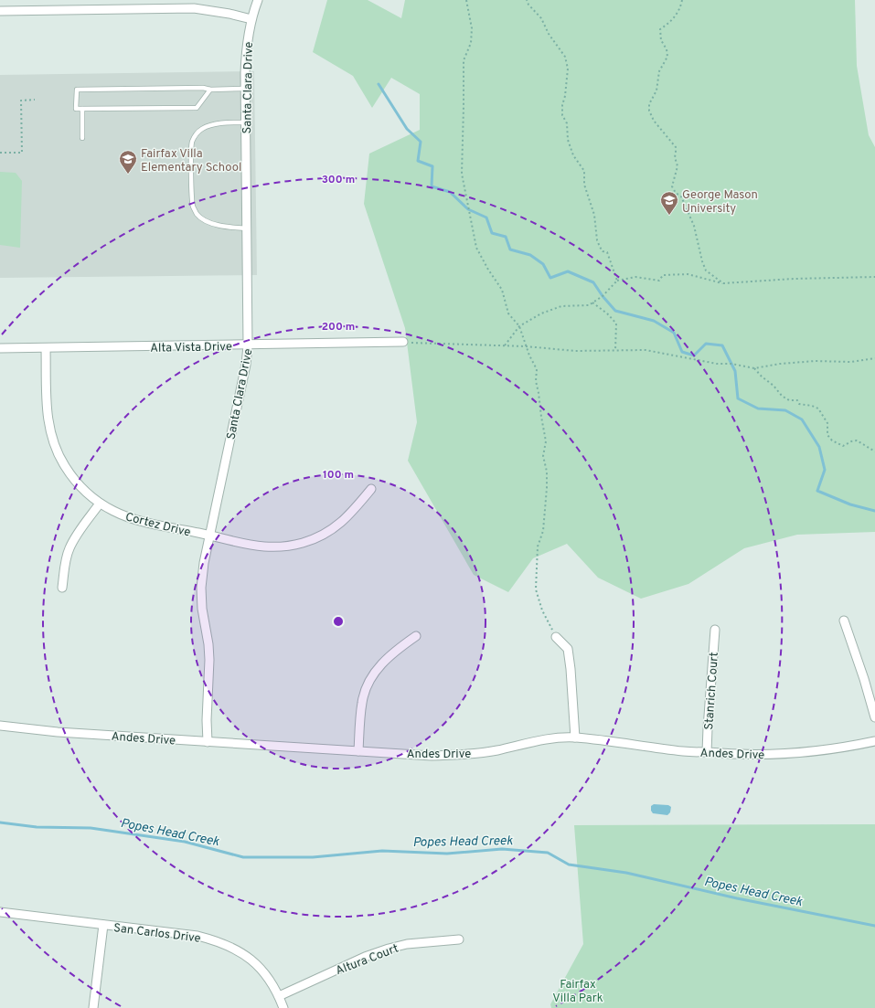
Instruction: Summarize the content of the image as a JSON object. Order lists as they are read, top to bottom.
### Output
{
  "streets": {
    "street": [
      "Santa Clara Drive",
      "Alta Vista Drive",
      "Cortez Drive",
      "Stanrich Court",
      "Andes Drive",
      "San Carlos Drive",
      "Altura Court"
    ]
  },
  "crossings": [
    ["Santa Clara Drive", "Alta Vista Drive"],
    ["Santa Clara Drive", "Cortez Drive"],
    ["Santa Clara Drive", "Andes Drive"],
    ["Alta Vista Drive", "Cortez Drive"],
    ["Stanrich Court", "Andes Drive"],
    ["San Carlos Drive", "Altura Court"]
  ],
  "water": ["Popes Head Creek"],
  "parks": ["Fairfax Villa Park"],
  "places": {
    "school or university": ["Fairfax Villa Elementary School", "George Mason University"]
  },
  "rings": ["300 m", "200 m", "100 m"]
}
